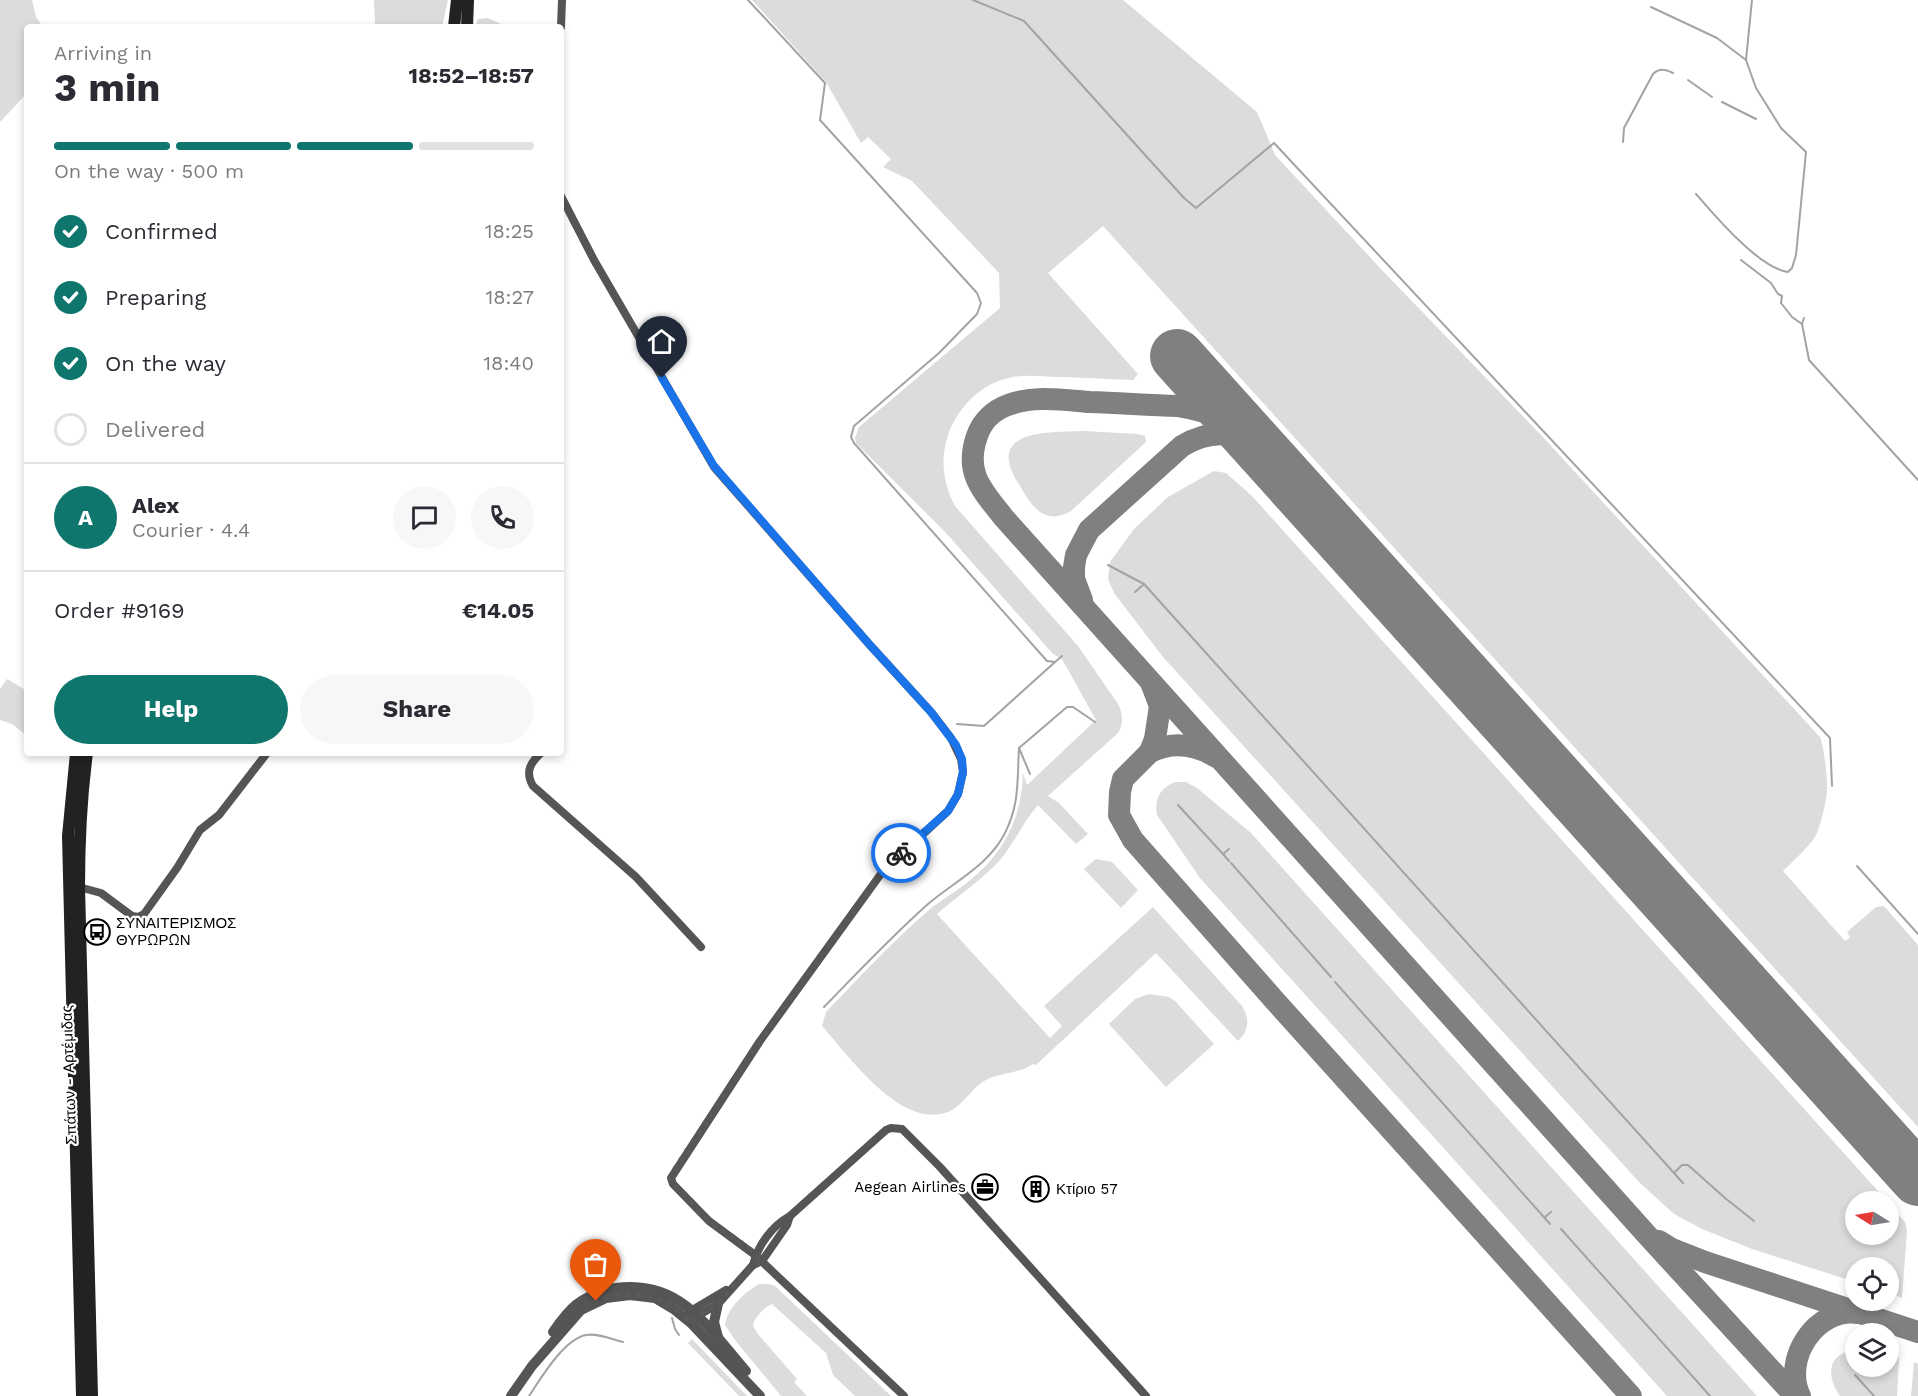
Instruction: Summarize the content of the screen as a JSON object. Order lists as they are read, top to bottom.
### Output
{
  "streets": {
    "main road": ["Σπάτων - Αρτέμιδας"]
  },
  "places": {
    "bus stop": ["ΣΥΝΑΙΤΕΡΙΣΜΟΣ ΘΥΡΩΡΩΝ"],
    "office": ["Aegean Airlines"],
    "building": ["Κτίριο 57"]
  },
  "north": "left",
  "page": {
    "heading": ["3 min", "Arriving in", "18:52–18:57"],
    "panel": [
      "Alex",
      "Courier · 4.4",
      "Order #9169",
      "€14.05"
    ],
    "bar": "On the way · 500 m",
    "list": [
      ["Confirmed", "18:25"],
      ["Preparing", "18:27"],
      ["On the way", "18:40"],
      "Delivered"
    ],
    "round": "A",
    "buttons": ["Help", "Share"]
  }
}
